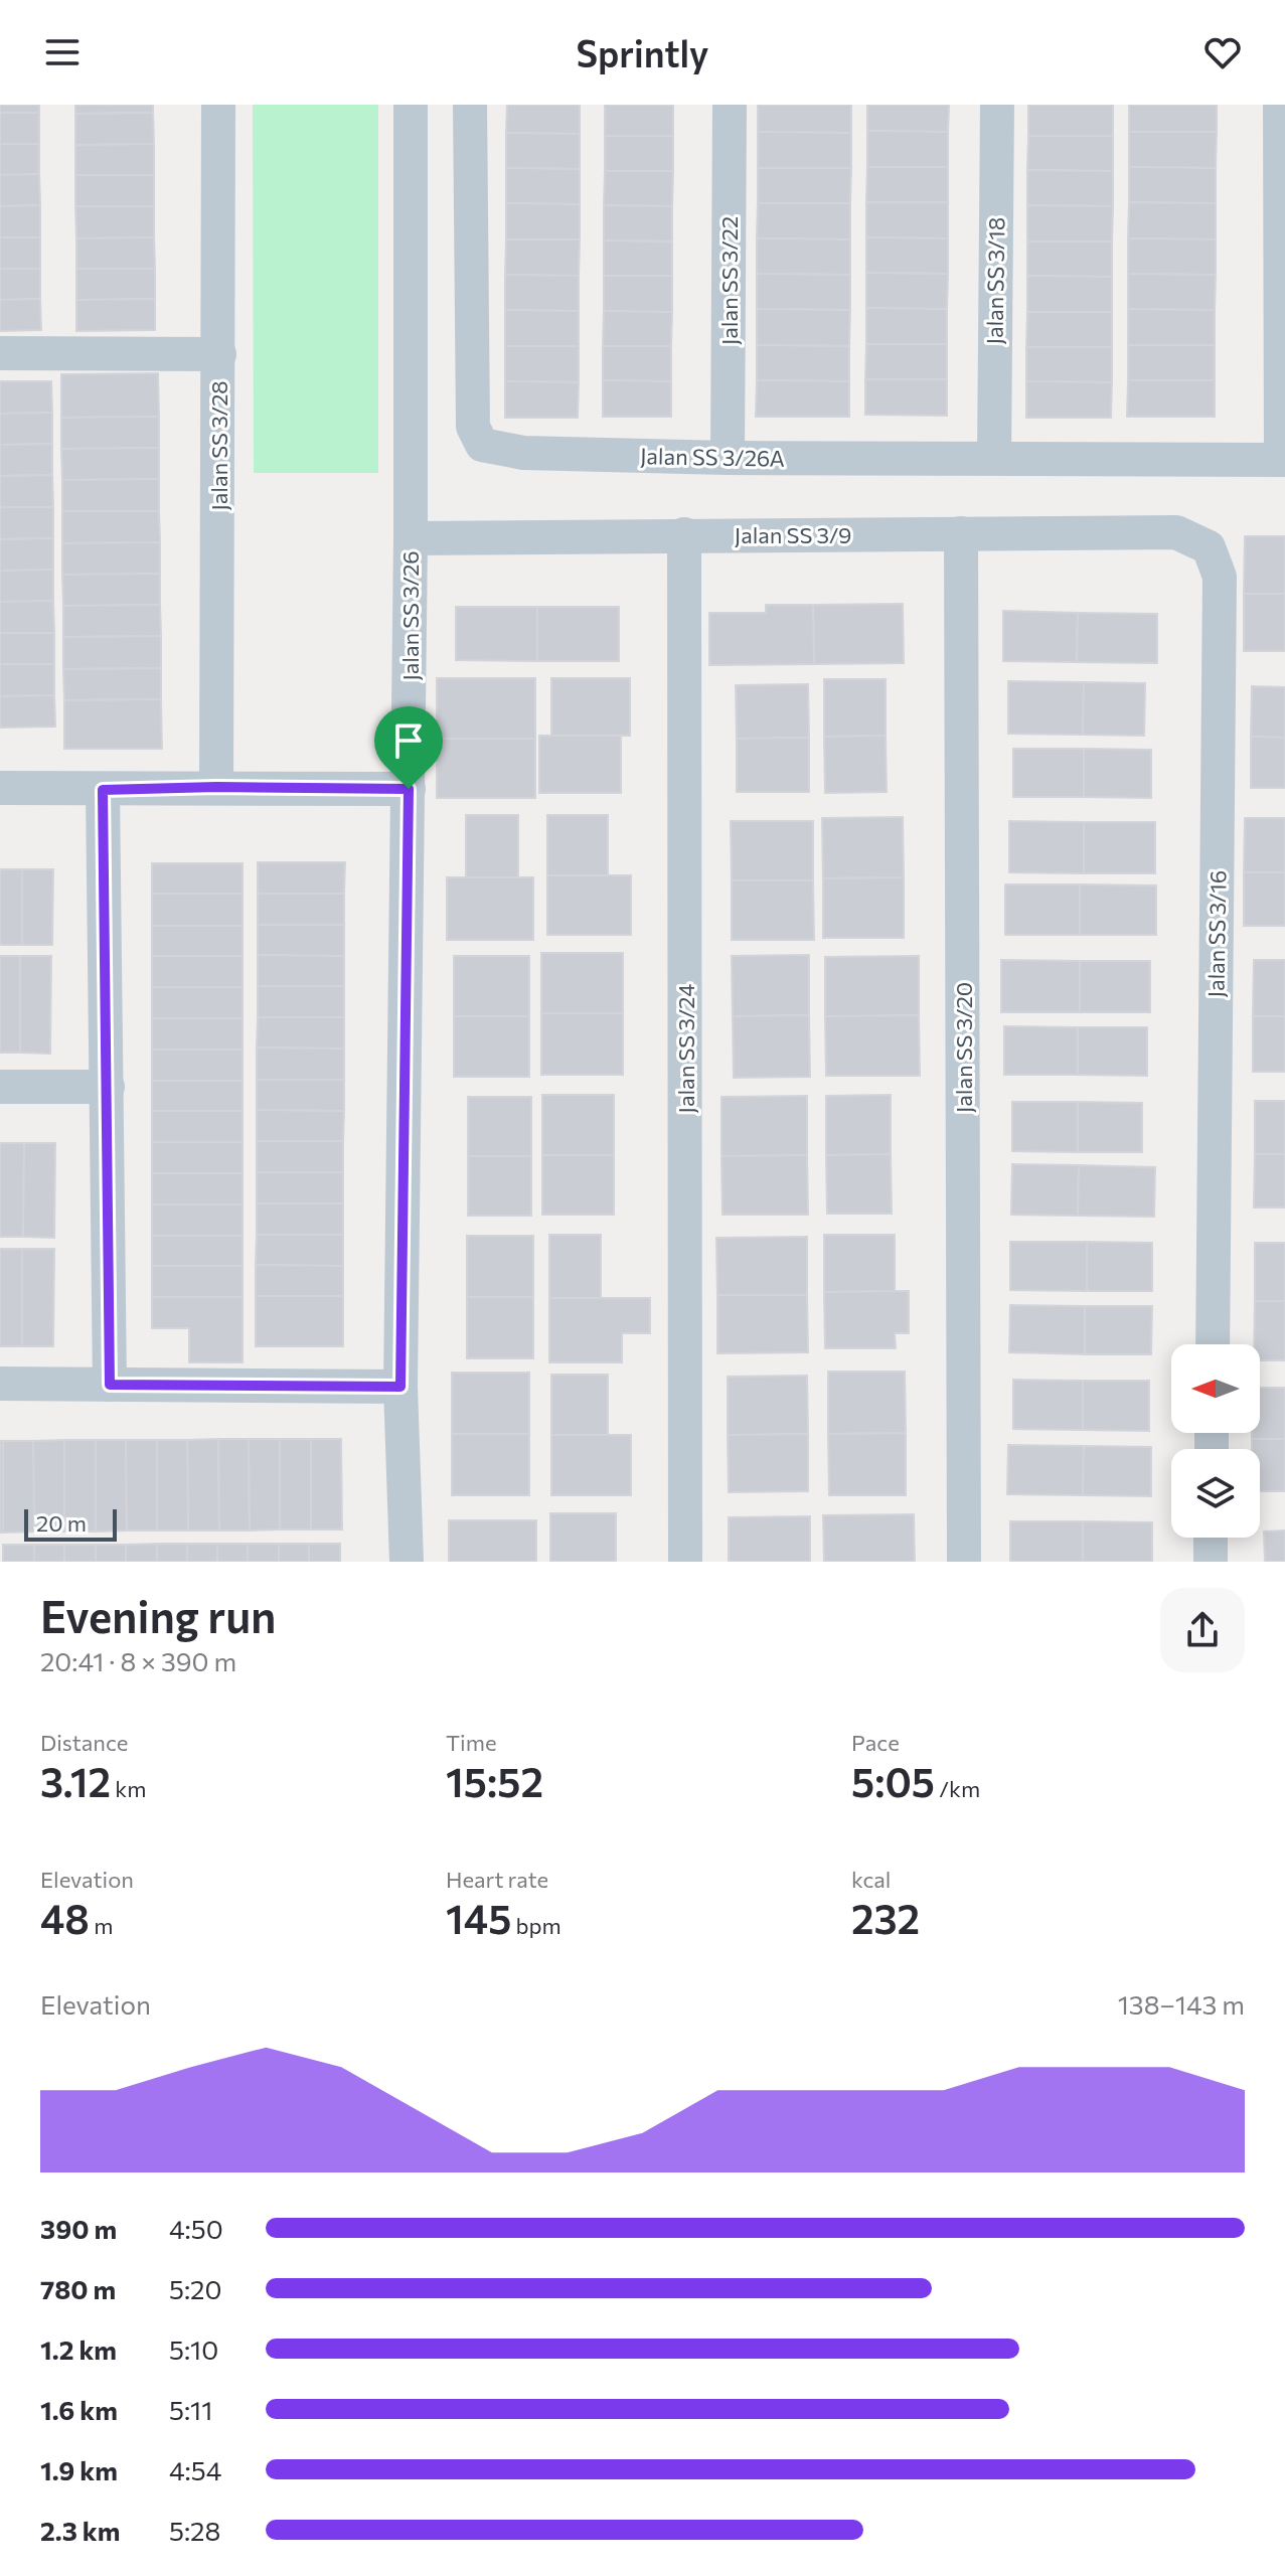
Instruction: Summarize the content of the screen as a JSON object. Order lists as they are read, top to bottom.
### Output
{
  "streets": {
    "street": [
      "Jalan SS 3/22",
      "Jalan SS 3/18",
      "Jalan SS 3/28",
      "Jalan SS 3/26A",
      "Jalan SS 3/9",
      "Jalan SS 3/26",
      "Jalan SS 3/16",
      "Jalan SS 3/20",
      "Jalan SS 3/24"
    ]
  },
  "crossings": [
    ["Jalan SS 3/22", "Jalan SS 3/26A"],
    ["Jalan SS 3/18", "Jalan SS 3/26A"],
    ["Jalan SS 3/9", "Jalan SS 3/26"],
    ["Jalan SS 3/9", "Jalan SS 3/16"],
    ["Jalan SS 3/9", "Jalan SS 3/20"],
    ["Jalan SS 3/9", "Jalan SS 3/24"]
  ],
  "scale_bar": "20 m",
  "north": "left",
  "page": {
    "header": "Sprintly",
    "scale": "20 m",
    "heading": ["Evening run", "20:41 · 8 × 390 m"],
    "stats": [
      ["Distance", "3.12 km"],
      ["Time", "15:52"],
      ["Pace", "5:05 /km"],
      ["Elevation", "48 m"],
      ["Heart rate", "145 bpm"],
      ["kcal", "232"]
    ],
    "chart": ["Elevation", "138–143 m"],
    "list": [
      {
        "name": "390 m",
        "note": "4:50"
      },
      {
        "name": "780 m",
        "note": "5:20"
      },
      {
        "name": "1.2 km",
        "note": "5:10"
      },
      {
        "name": "1.6 km",
        "note": "5:11"
      },
      {
        "name": "1.9 km",
        "note": "4:54"
      },
      {
        "name": "2.3 km",
        "note": "5:28"
      }
    ]
  }
}
